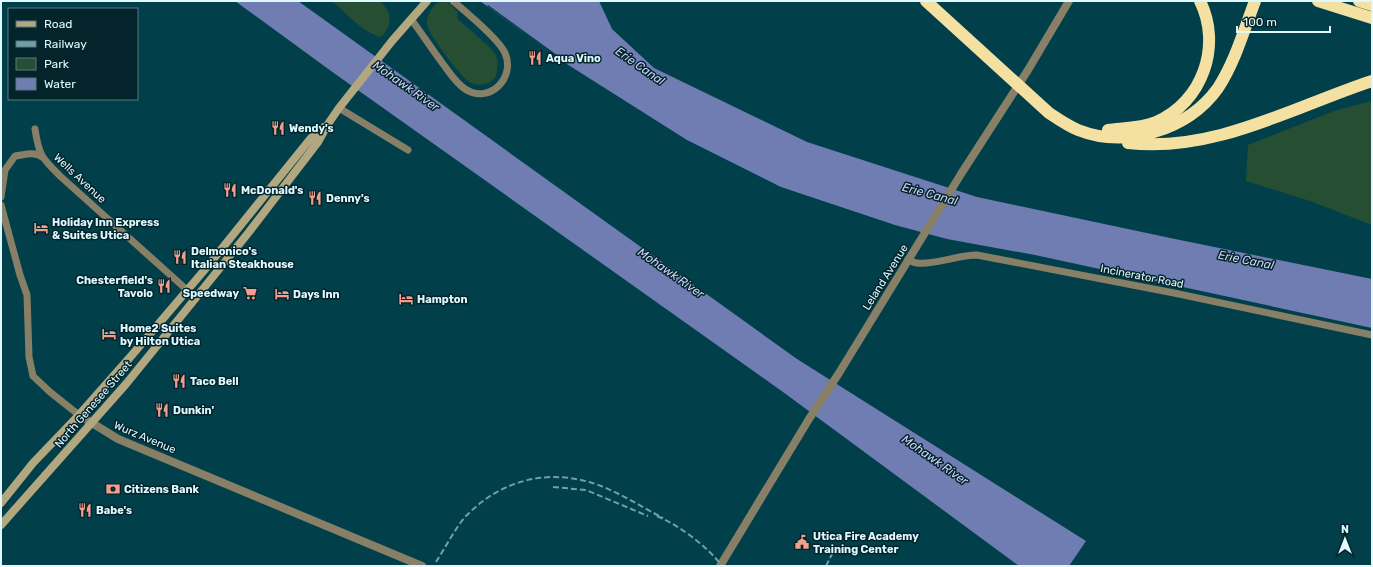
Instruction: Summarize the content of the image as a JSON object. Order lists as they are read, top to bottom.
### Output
{
  "streets": {
    "main road": ["North Genesee Street"],
    "street": [
      "Wells Avenue",
      "Incinerator Road",
      "Leland Avenue",
      "Wurz Avenue"
    ]
  },
  "crossings": [
    ["Wells Avenue", "North Genesee Street"],
    ["Incinerator Road", "Leland Avenue"],
    ["North Genesee Street", "Wurz Avenue"]
  ],
  "water": ["Erie Canal", "Mohawk River"],
  "places": {
    "restaurant": [
      "Aqua Vino",
      "Wendy's",
      "McDonald's",
      "Denny's",
      "Delmonico's Italian Steakhouse",
      "Chesterfield's Tavolo",
      "Taco Bell",
      "Dunkin'",
      "Babe's"
    ],
    "hotel": [
      "Holiday Inn Express & Suites Utica",
      "Days Inn",
      "Hampton",
      "Home2 Suites by Hilton Utica"
    ],
    "supermarket": ["Speedway"],
    "bank": ["Citizens Bank"],
    "public building": ["Utica Fire Academy Training Center"]
  },
  "legend": [
    "Road",
    "Railway",
    "Park",
    "Water"
  ],
  "scale_bar": "100 m",
  "north": "top"
}
